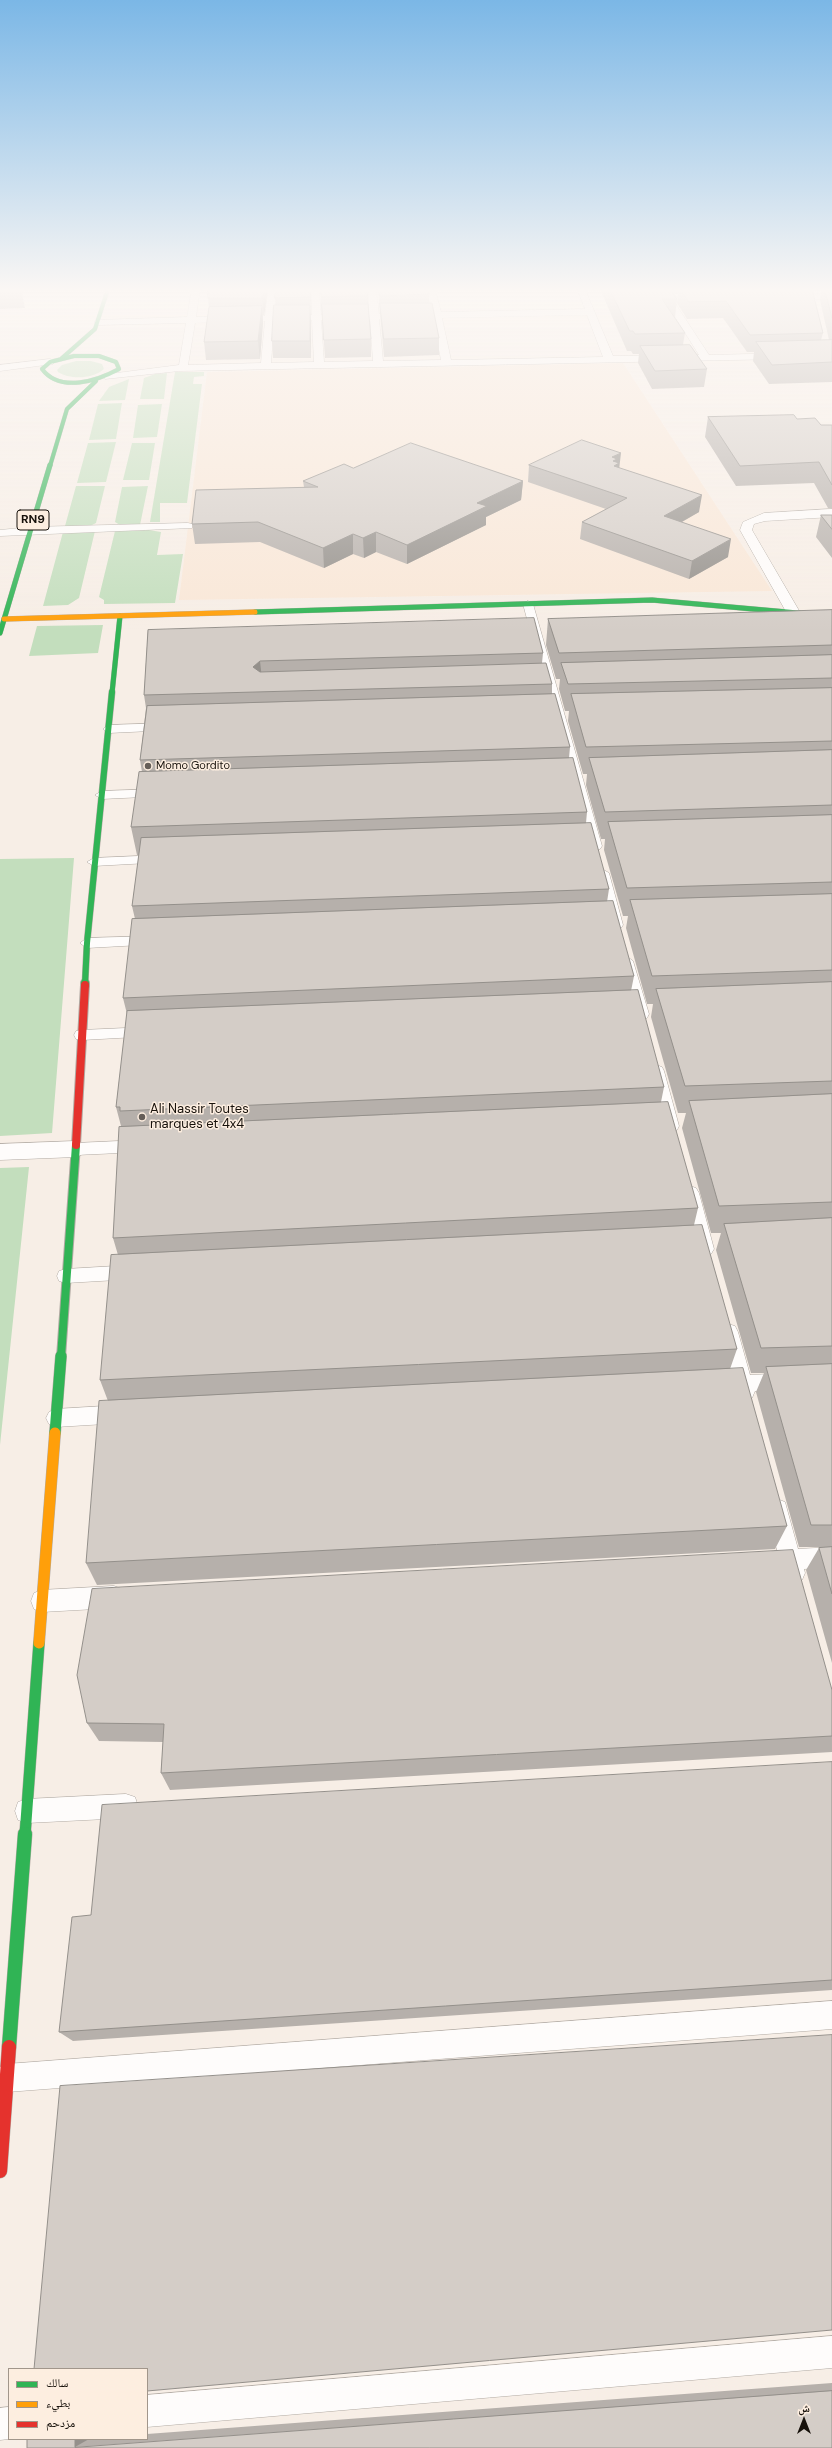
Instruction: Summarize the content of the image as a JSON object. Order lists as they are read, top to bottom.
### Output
{
  "streets": {
    "street": ["RN9"]
  },
  "places": ["Momo Gordito", "Ali Nassir Toutes marques et 4x4"],
  "legend": ["سالك", "بطيء", "مزدحم"],
  "north": "top"
}
